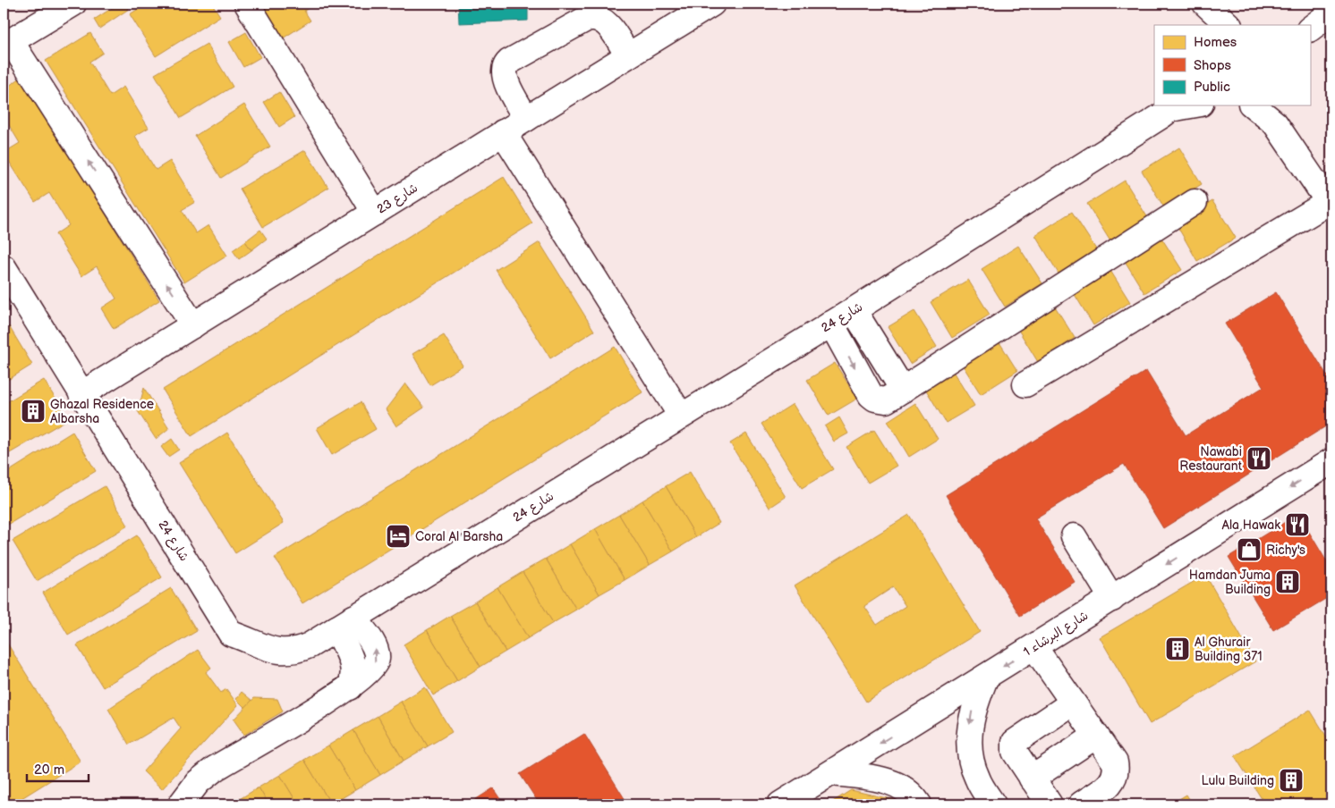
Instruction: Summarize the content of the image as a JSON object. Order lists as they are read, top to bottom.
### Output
{
  "streets": {
    "street": ["شارع 23", "شارع 24", "شارع البرشاء 1"]
  },
  "crossings": [
    ["شارع 23", "شارع 24"]
  ],
  "one_way": ["شارع البرشاء 1"],
  "places": {
    "building": [
      "Ghazal Residence Albarsha",
      "Hamdan Juma Building",
      "Al Ghurair Building 371",
      "Lulu Building"
    ],
    "restaurant": ["Nawabi Restaurant", "Ala Hawak"],
    "hotel": ["Coral Al Barsha"],
    "shop": ["Richy's"]
  },
  "legend": ["Homes", "Shops", "Public"],
  "scale_bar": "20 m"
}
